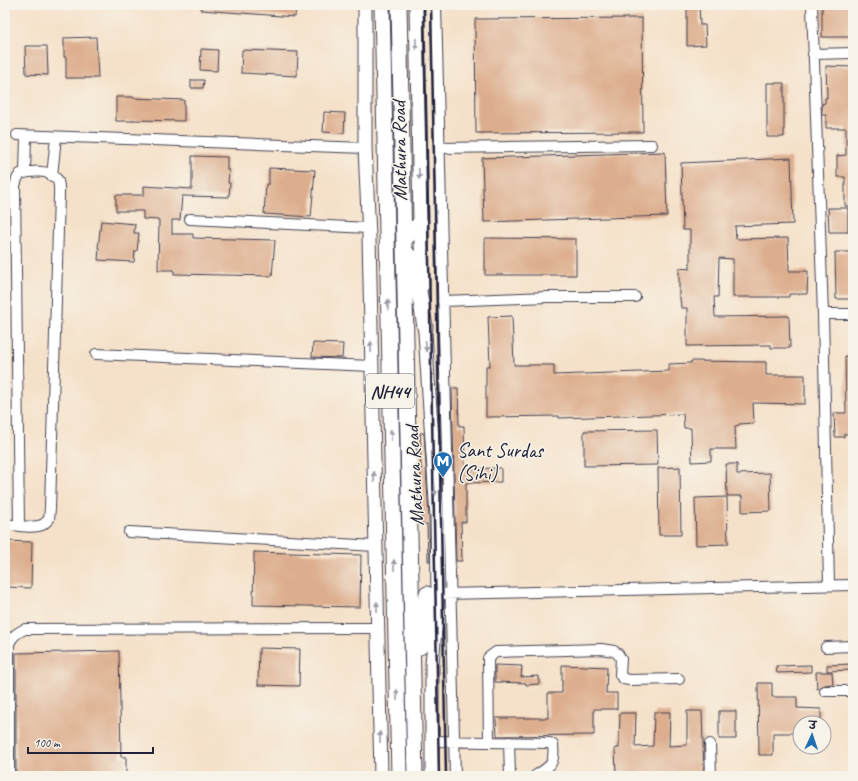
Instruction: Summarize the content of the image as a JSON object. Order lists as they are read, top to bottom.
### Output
{
  "streets": {
    "highway": ["Mathura Road", "NH44"]
  },
  "crossings": [
    ["Mathura Road", "NH44"]
  ],
  "places": {
    "metro station": ["Sant Surdas (Sihi)"]
  },
  "scale_bar": "100 m",
  "north": "top"
}
